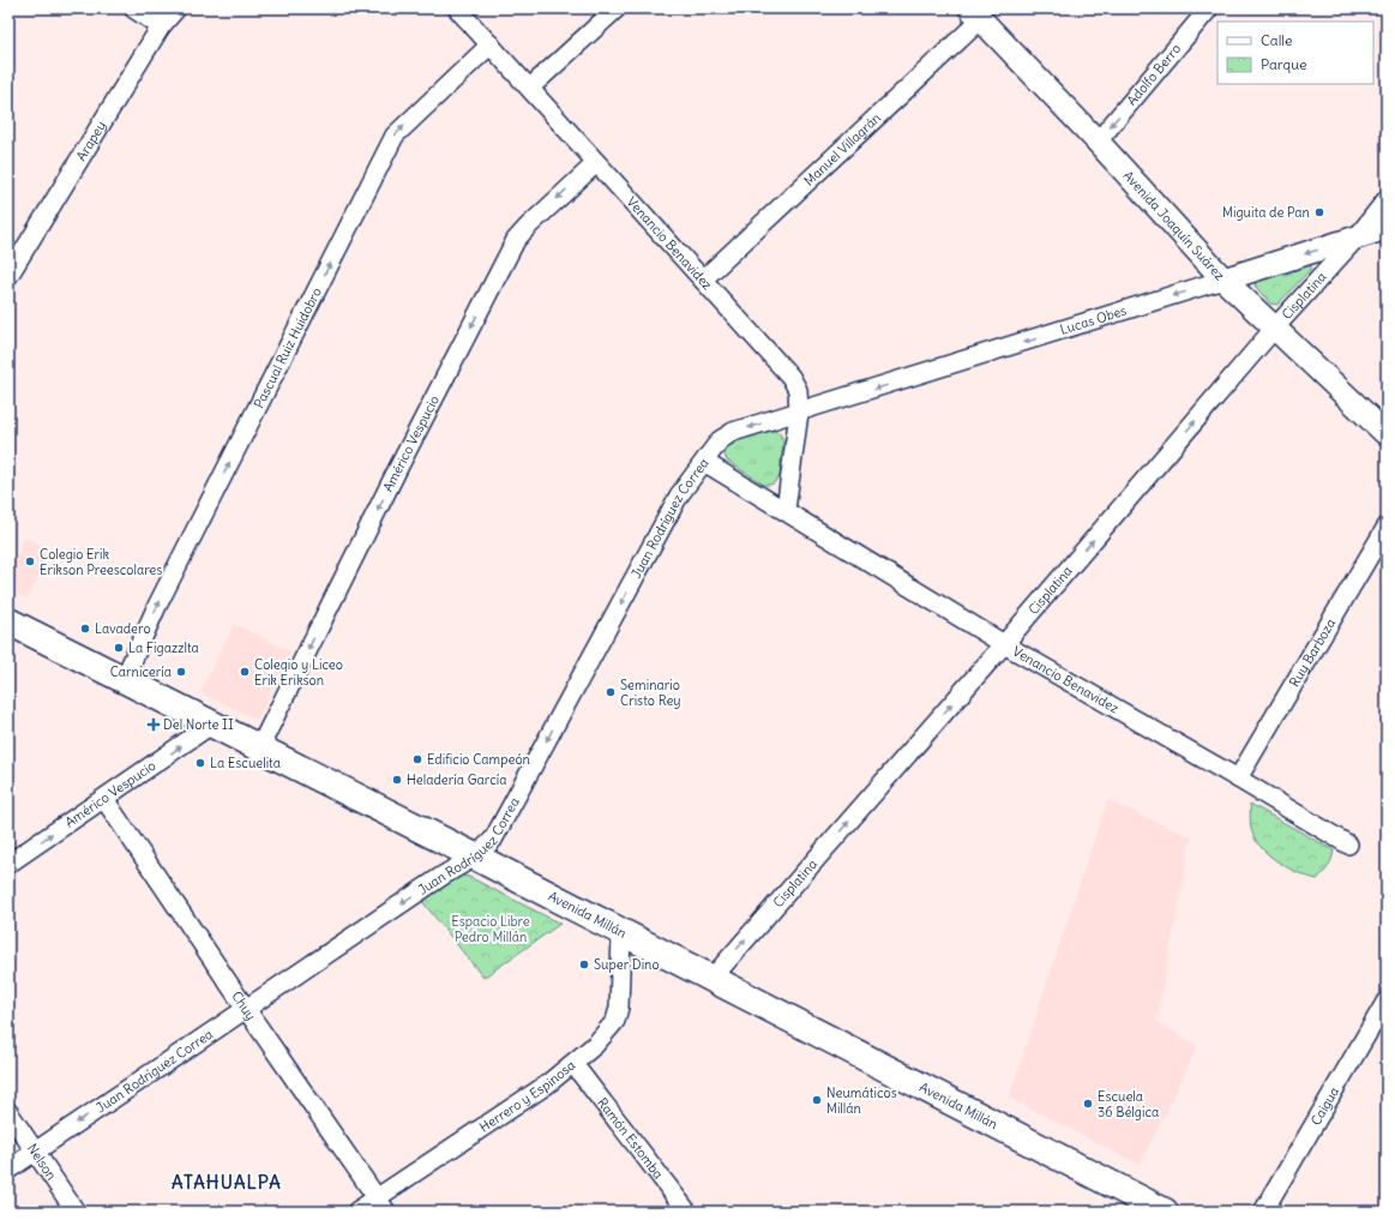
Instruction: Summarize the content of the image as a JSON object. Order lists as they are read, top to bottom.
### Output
{
  "streets": {
    "main road": ["Avenida Millán"],
    "street": [
      "Adolfo Berro",
      "Arapey",
      "Manuel Villagrán",
      "Avenida Joaquín Suárez",
      "Venancio Benavidez",
      "Cisplatina",
      "Lucas Obes",
      "Pascual Ruiz Huidobro",
      "Américo Vespucio",
      "Juan Rodríguez Correa",
      "Ruy Barboza",
      "Chuy",
      "Herrero y Espinosa",
      "Caigua",
      "Ramón Estomba",
      "Nelson"
    ]
  },
  "crossings": [
    ["Adolfo Berro", "Avenida Joaquín Suárez"],
    ["Manuel Villagrán", "Avenida Joaquín Suárez"],
    ["Manuel Villagrán", "Venancio Benavidez"],
    ["Avenida Joaquín Suárez", "Cisplatina"],
    ["Avenida Joaquín Suárez", "Lucas Obes"],
    ["Venancio Benavidez", "Cisplatina"],
    ["Venancio Benavidez", "Lucas Obes"],
    ["Venancio Benavidez", "Pascual Ruiz Huidobro"],
    ["Venancio Benavidez", "Américo Vespucio"],
    ["Venancio Benavidez", "Juan Rodríguez Correa"],
    ["Venancio Benavidez", "Ruy Barboza"],
    ["Cisplatina", "Lucas Obes"],
    ["Cisplatina", "Avenida Millán"],
    ["Lucas Obes", "Juan Rodríguez Correa"],
    ["Pascual Ruiz Huidobro", "Avenida Millán"],
    ["Américo Vespucio", "Avenida Millán"],
    ["Américo Vespucio", "Chuy"],
    ["Juan Rodríguez Correa", "Avenida Millán"],
    ["Juan Rodríguez Correa", "Chuy"],
    ["Juan Rodríguez Correa", "Nelson"],
    ["Avenida Millán", "Herrero y Espinosa"],
    ["Chuy", "Herrero y Espinosa"],
    ["Herrero y Espinosa", "Ramón Estomba"]
  ],
  "one_way": [
    "Adolfo Berro",
    "Cisplatina",
    "Lucas Obes",
    "Pascual Ruiz Huidobro",
    "Juan Rodríguez Correa"
  ],
  "districts": ["ATAHUALPA"],
  "parks": ["Espacio Libre Pedro Millán"],
  "places": {
    "other": [
      "Miguita de Pan",
      "Colegio Erik Erikson Preescolares",
      "Lavadero",
      "La Figazzlta",
      "Carnicería",
      "Colegio y Liceo Erik Erikson",
      "Seminario Cristo Rey",
      "Edificio Campeón",
      "La Escuelita",
      "Heladería García",
      "Super Dino",
      "Neumáticos Millán",
      "Escuela 36 Bélgica"
    ],
    "health": ["Del Norte II"]
  },
  "legend": ["Calle", "Parque"]
}
